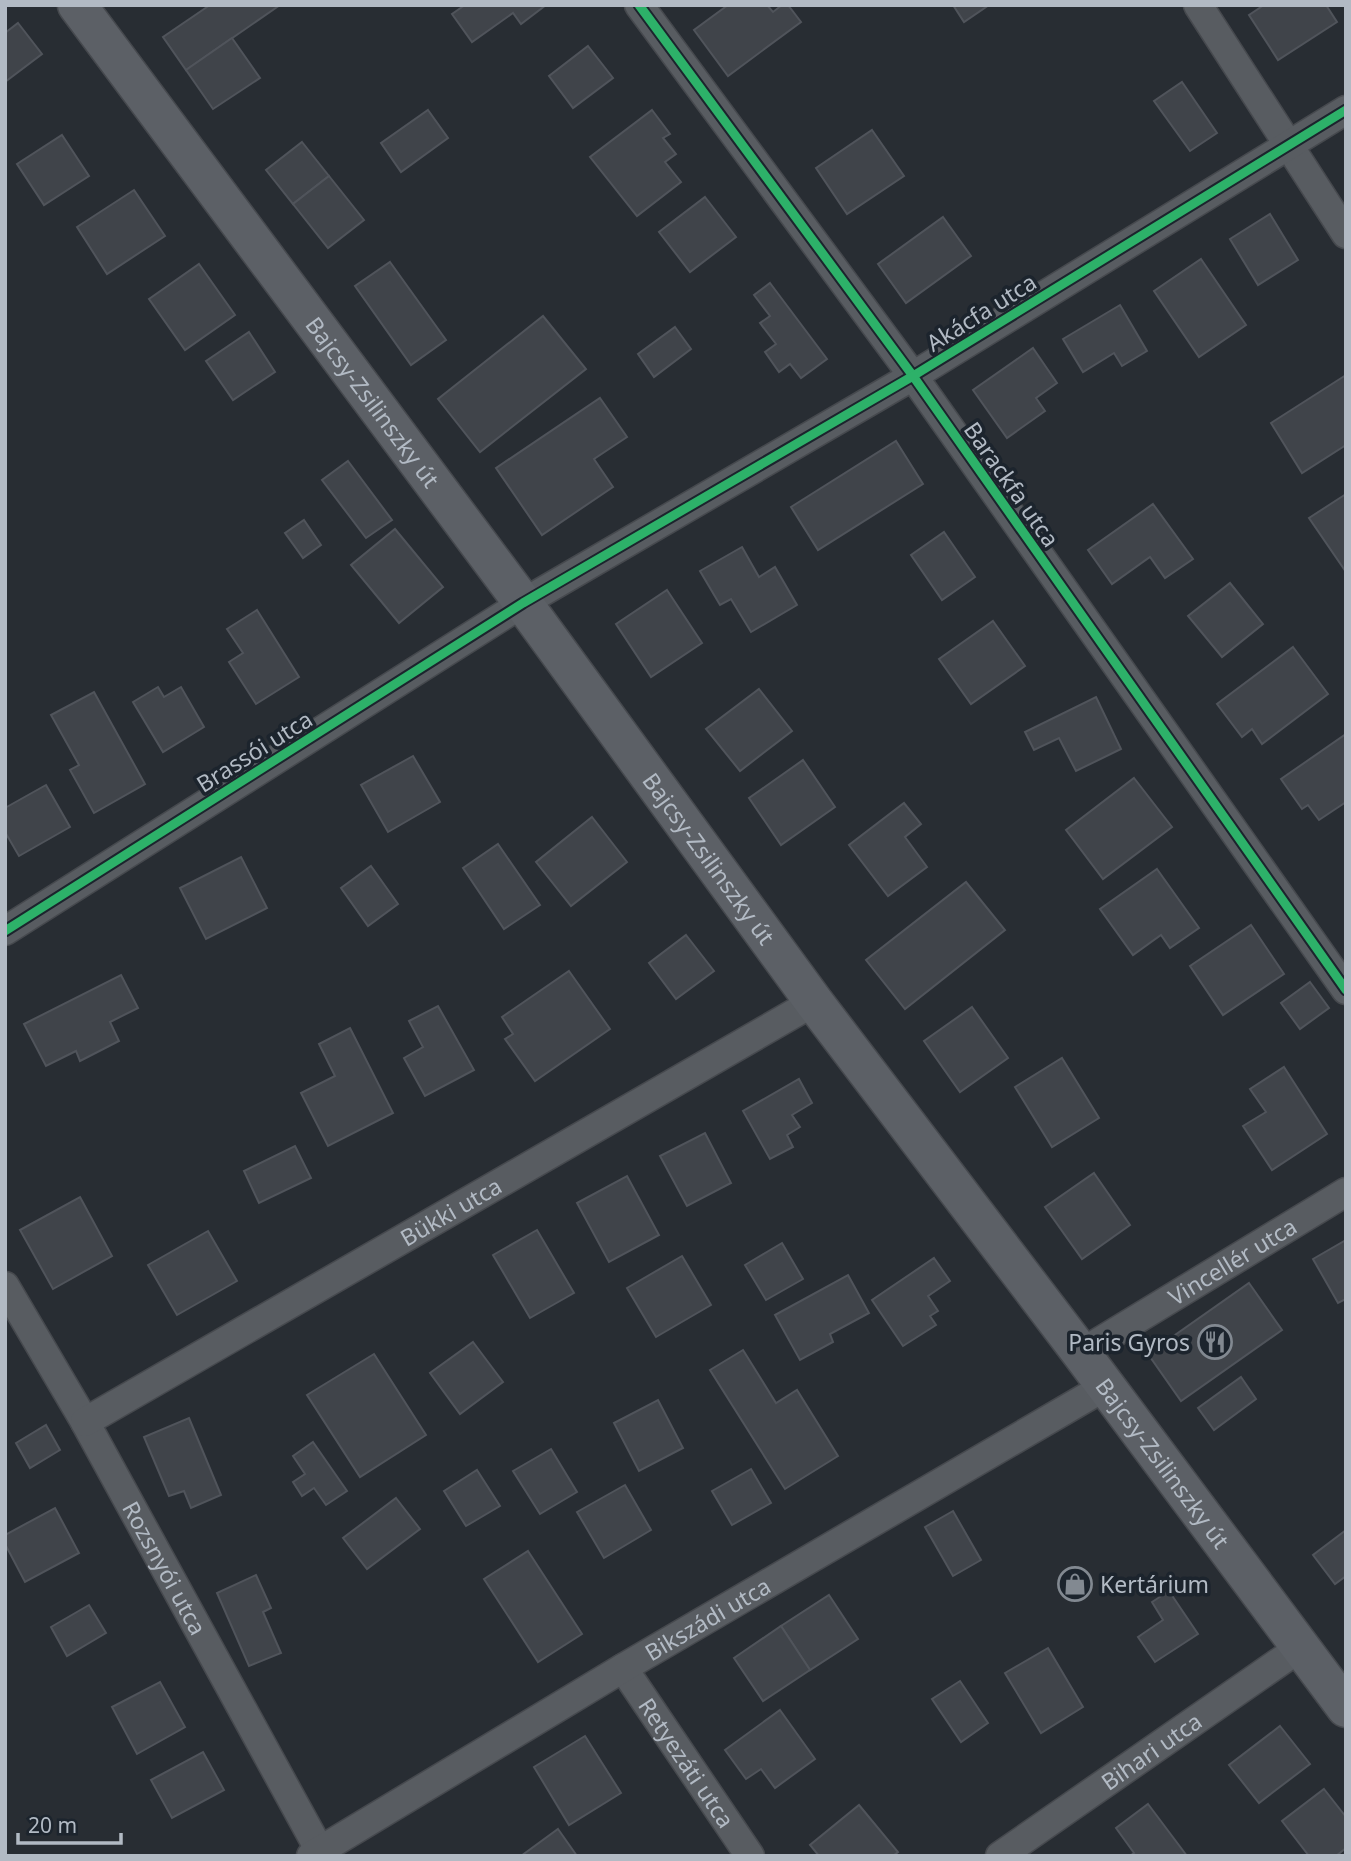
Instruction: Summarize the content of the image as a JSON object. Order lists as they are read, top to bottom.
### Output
{
  "streets": {
    "main road": ["Bajcsy-Zsilinszky út"],
    "street": [
      "Akácfa utca",
      "Barackfa utca",
      "Brassói utca",
      "Bükki utca",
      "Vincellér utca",
      "Rozsnyói utca",
      "Bikszádi utca",
      "Bihari utca",
      "Retyezáti utca"
    ]
  },
  "crossings": [
    ["Akácfa utca", "Bajcsy-Zsilinszky út"],
    ["Akácfa utca", "Barackfa utca"],
    ["Akácfa utca", "Brassói utca"],
    ["Bajcsy-Zsilinszky út", "Brassói utca"],
    ["Bajcsy-Zsilinszky út", "Bükki utca"],
    ["Bajcsy-Zsilinszky út", "Vincellér utca"],
    ["Bajcsy-Zsilinszky út", "Bikszádi utca"],
    ["Bajcsy-Zsilinszky út", "Bihari utca"],
    ["Bükki utca", "Rozsnyói utca"],
    ["Rozsnyói utca", "Bikszádi utca"],
    ["Bikszádi utca", "Retyezáti utca"]
  ],
  "places": {
    "restaurant": ["Paris Gyros"],
    "shop": ["Kertárium"]
  },
  "scale_bar": "20 m"
}
